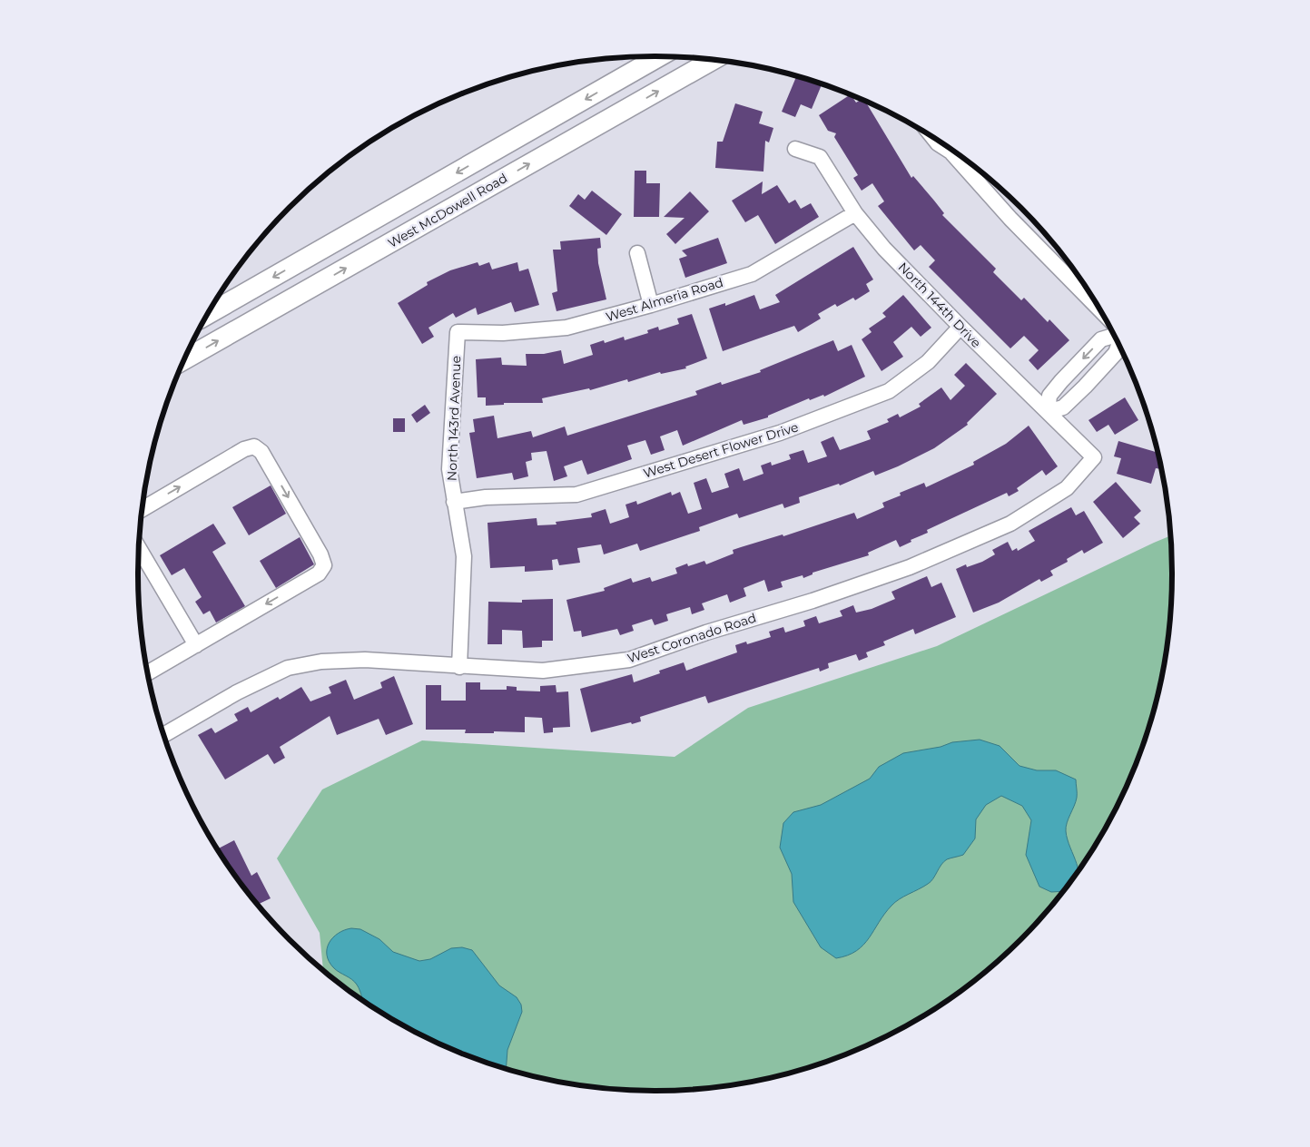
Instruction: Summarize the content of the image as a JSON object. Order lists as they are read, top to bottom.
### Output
{
  "streets": {
    "main road": ["West McDowell Road"],
    "street": [
      "West Almeria Road",
      "North 144th Drive",
      "North 143rd Avenue",
      "West Desert Flower Drive",
      "West Coronado Road"
    ]
  },
  "crossings": [
    ["West Almeria Road", "North 144th Drive"],
    ["West Almeria Road", "North 143rd Avenue"],
    ["North 144th Drive", "West Desert Flower Drive"],
    ["North 144th Drive", "West Coronado Road"],
    ["North 143rd Avenue", "West Desert Flower Drive"],
    ["North 143rd Avenue", "West Coronado Road"]
  ]
}
